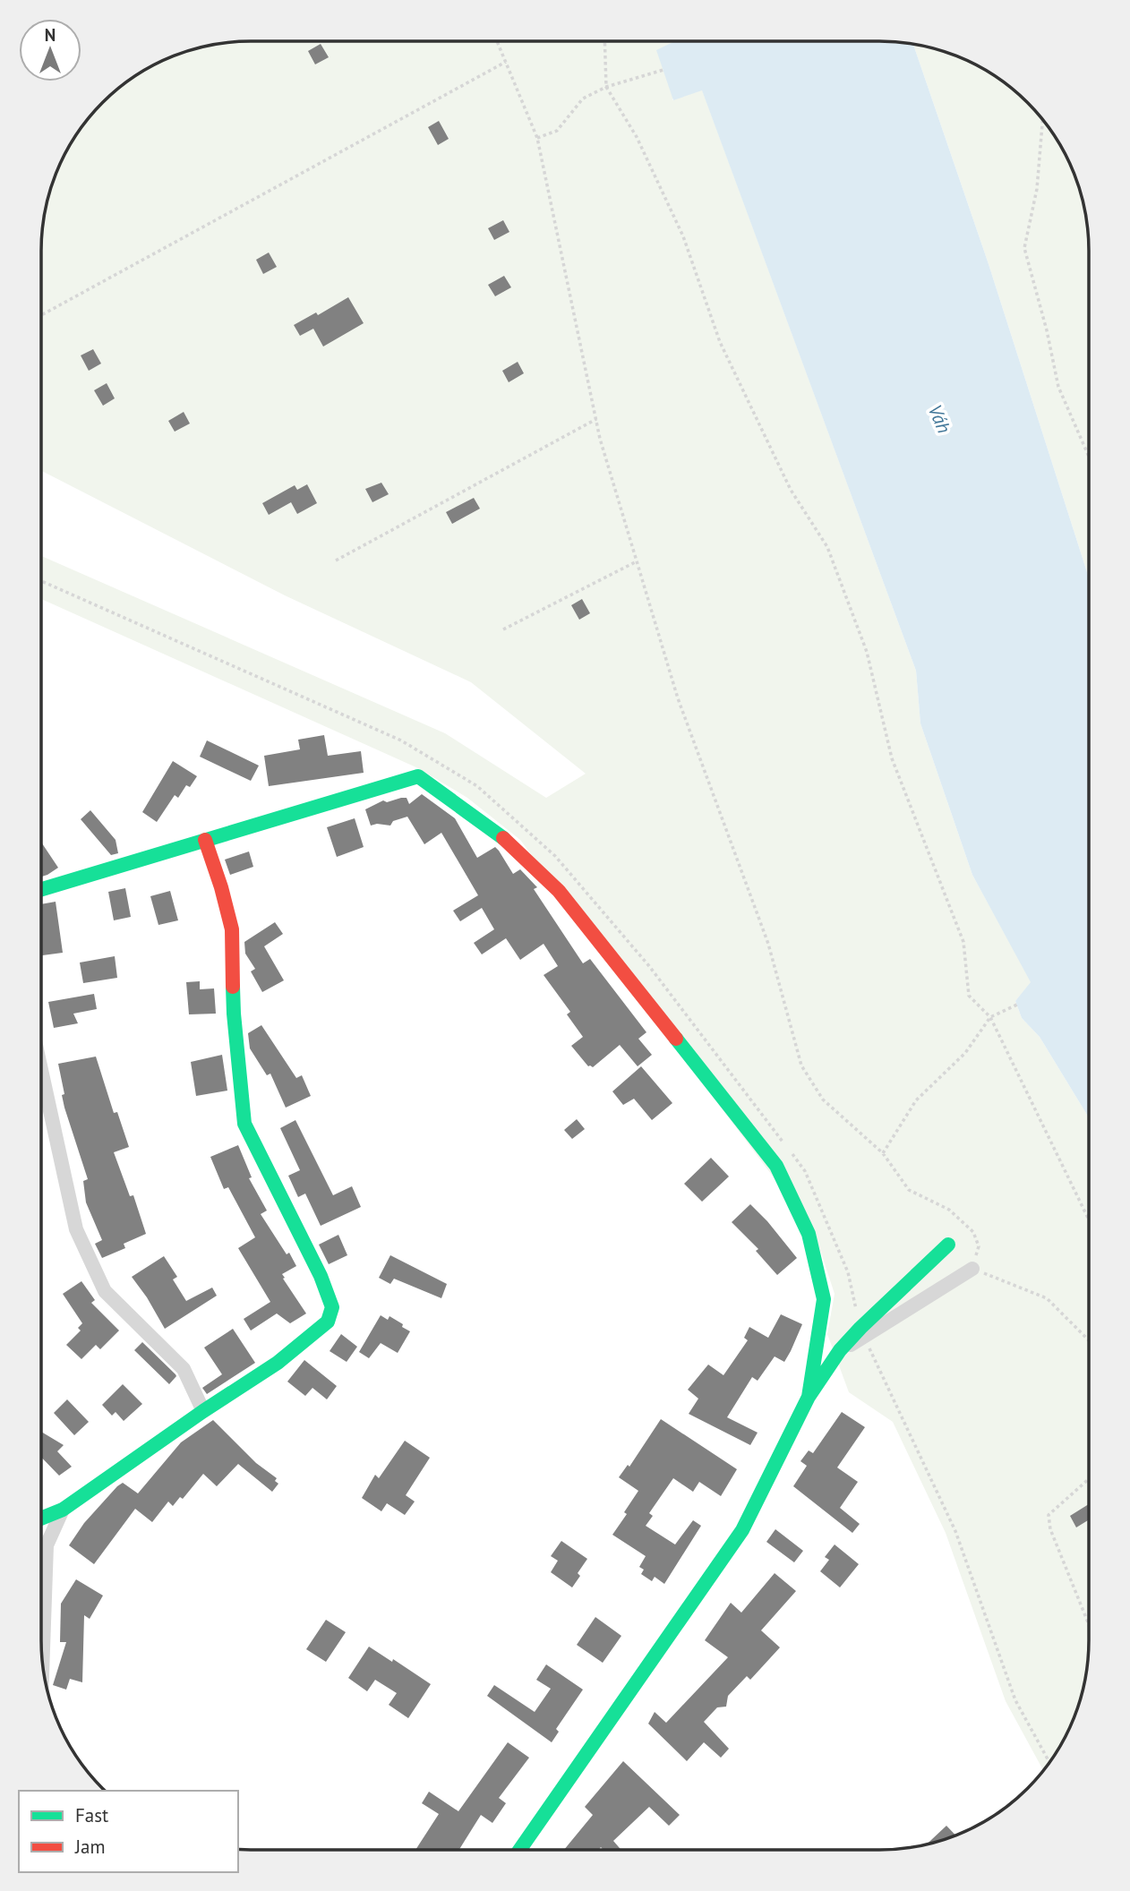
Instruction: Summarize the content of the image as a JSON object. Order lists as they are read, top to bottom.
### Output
{
  "water": ["Váh"],
  "legend": ["Fast", "Jam"],
  "north": "top"
}
